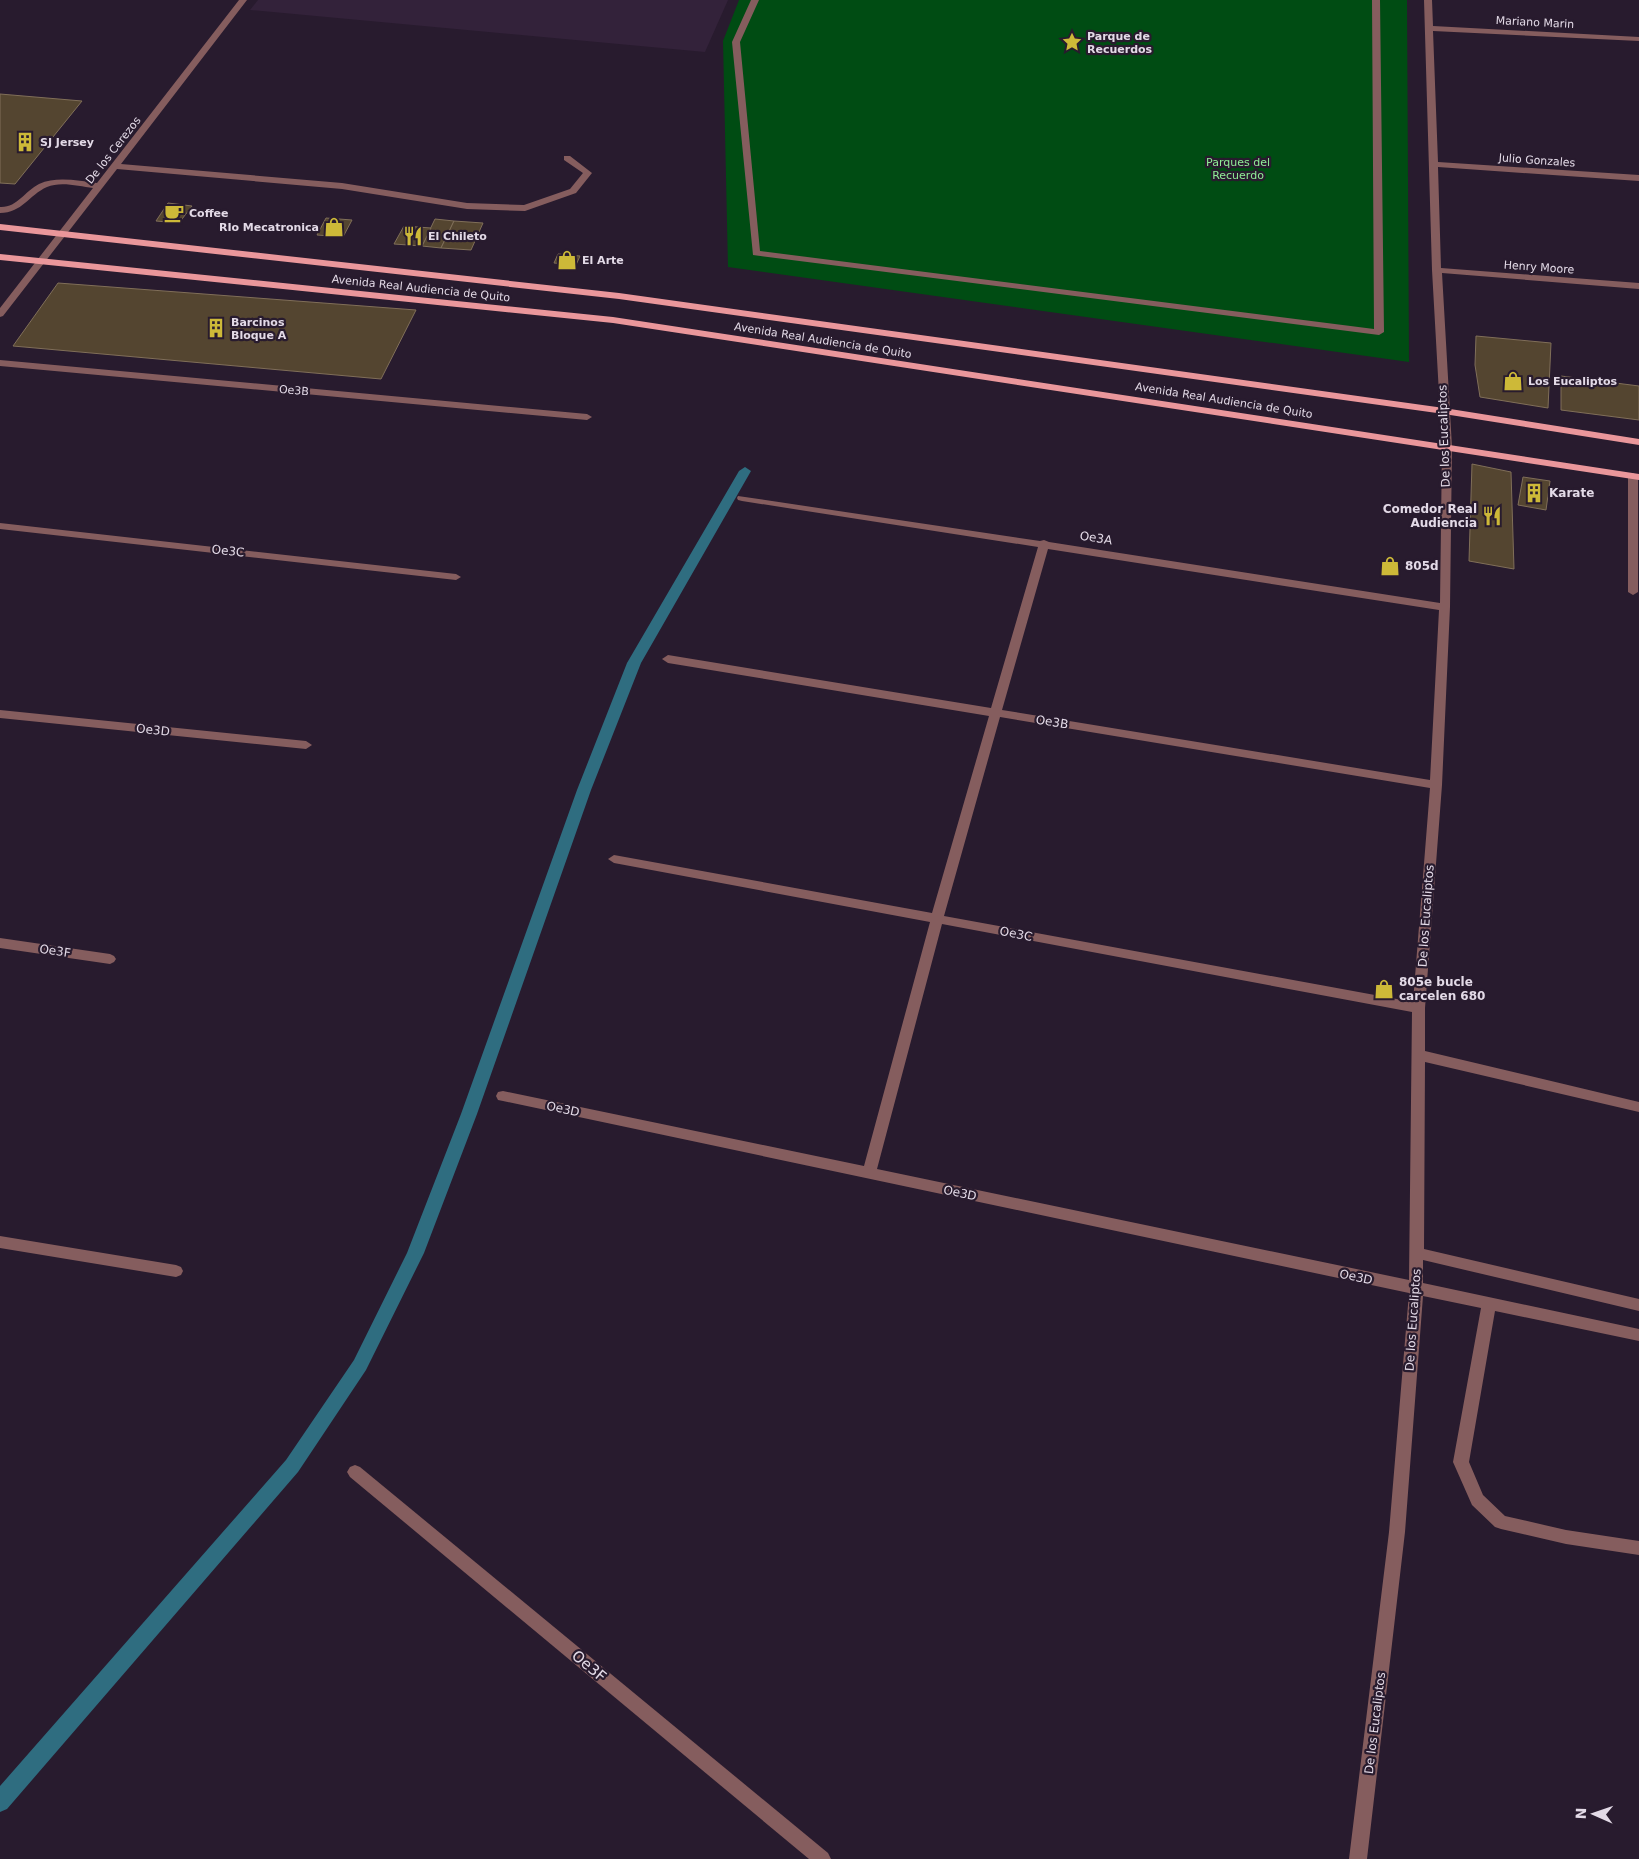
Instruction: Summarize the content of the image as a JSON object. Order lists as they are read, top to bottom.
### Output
{
  "streets": {
    "main road": ["Avenida Real Audiencia de Quito"],
    "street": [
      "Mariano Marin",
      "De los Cerezos",
      "Julio Gonzales",
      "Henry Moore",
      "Oe3B",
      "De los Eucaliptos",
      "Oe3A",
      "Oe3C",
      "Oe3D",
      "Oe3F"
    ]
  },
  "crossings": [
    ["Mariano Marin", "De los Eucaliptos"],
    ["De los Cerezos", "Avenida Real Audiencia de Quito"],
    ["Julio Gonzales", "De los Eucaliptos"],
    ["Henry Moore", "De los Eucaliptos"],
    ["Avenida Real Audiencia de Quito", "De los Eucaliptos"],
    ["Oe3B", "De los Eucaliptos"],
    ["De los Eucaliptos", "Oe3A"],
    ["De los Eucaliptos", "Oe3C"],
    ["De los Eucaliptos", "Oe3D"]
  ],
  "parks": ["Parques del Recuerdo"],
  "places": {
    "place": ["Parque de Recuerdos"],
    "building": ["SJ Jersey", "Barcinos Bloque A", "Karate"],
    "cafe": ["Coffee"],
    "shop": [
      "RIo Mecatronica",
      "El Arte",
      "Los Eucaliptos",
      "805d",
      "805e bucle carcelen 680"
    ],
    "restaurant": ["El Chileto", "Comedor Real Audiencia"]
  },
  "north": "left"
}
